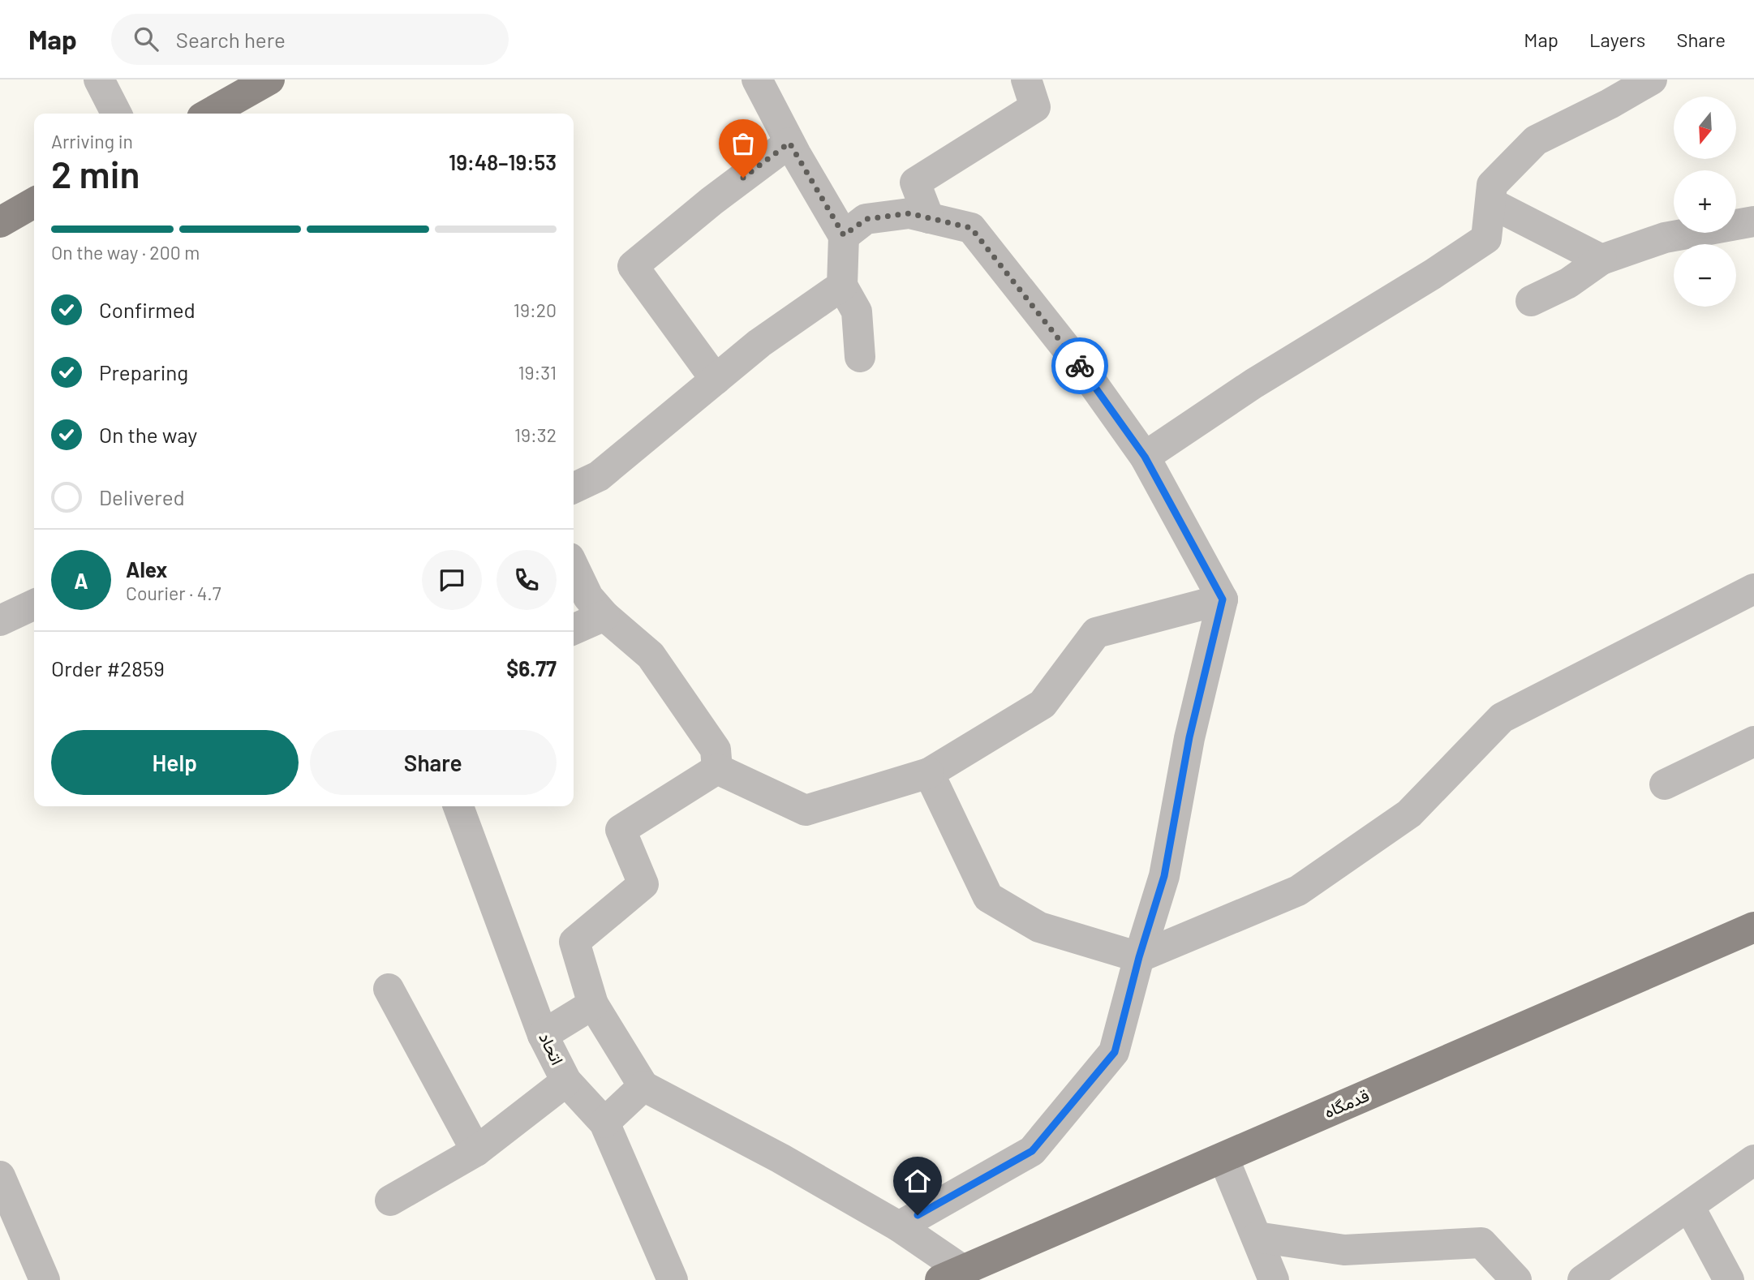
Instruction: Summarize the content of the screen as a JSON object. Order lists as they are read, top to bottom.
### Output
{
  "streets": {
    "main road": ["قدمگاه"],
    "street": ["اتحاد"]
  },
  "north": "bottom",
  "page": {
    "header": "Map",
    "search": "Search here",
    "nav": ["Map", "Layers", "Share"],
    "map_buttons": ["+", "−"],
    "heading": ["2 min", "Arriving in", "19:48–19:53"],
    "panel": [
      "Alex",
      "Courier · 4.7",
      "Order #2859",
      "$6.77"
    ],
    "bar": "On the way · 200 m",
    "list": [
      ["Confirmed", "19:20"],
      ["Preparing", "19:31"],
      ["On the way", "19:32"],
      "Delivered"
    ],
    "round": "A",
    "buttons": ["Help", "Share"]
  }
}
